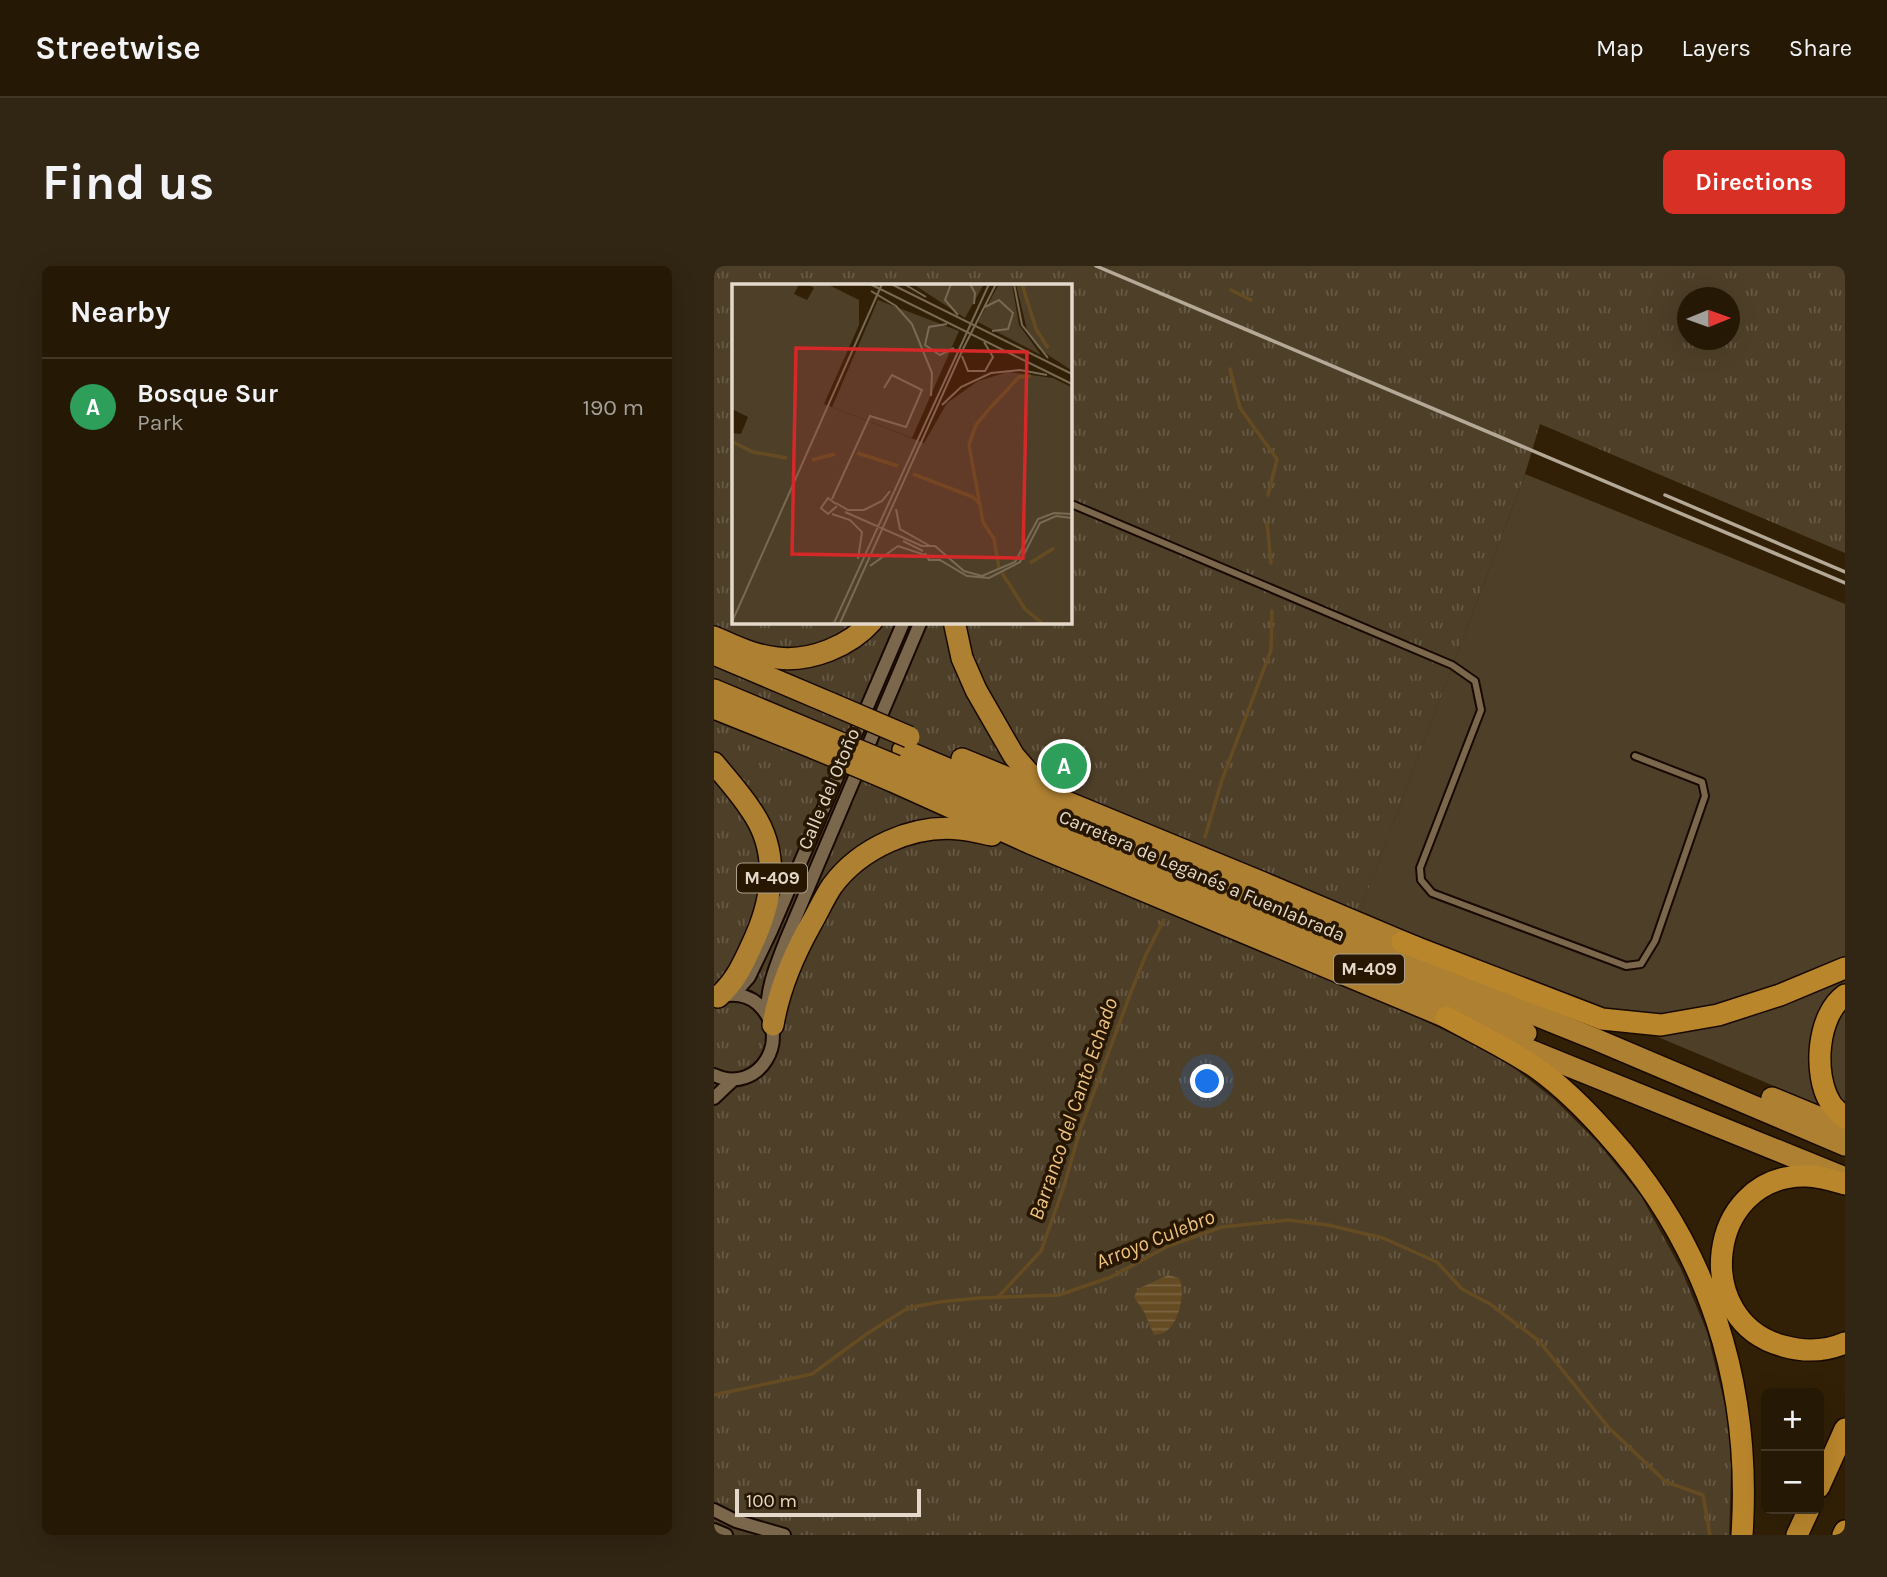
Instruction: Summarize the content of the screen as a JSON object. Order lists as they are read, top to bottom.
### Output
{
  "streets": {
    "highway": ["Carretera de Leganés a Fuenlabrada", "M-409"],
    "street": ["Calle del Otoño"]
  },
  "crossings": [
    ["Calle del Otoño", "M-409"],
    ["Carretera de Leganés a Fuenlabrada", "M-409"]
  ],
  "water": ["Barranco del Canto Echado", "Arroyo Culebro"],
  "scale_bar": "100 m",
  "north": "right",
  "page": {
    "header": "Streetwise",
    "nav": ["Map", "Layers", "Share"],
    "buttons": "Directions",
    "title": "Find us",
    "heading": "Nearby",
    "list": [
      {
        "mark": "A",
        "name": "Bosque Sur",
        "note": "Park",
        "value": "190 m"
      }
    ],
    "pins": "A",
    "map_buttons": ["+", "−"],
    "scale": "100 m"
  }
}
